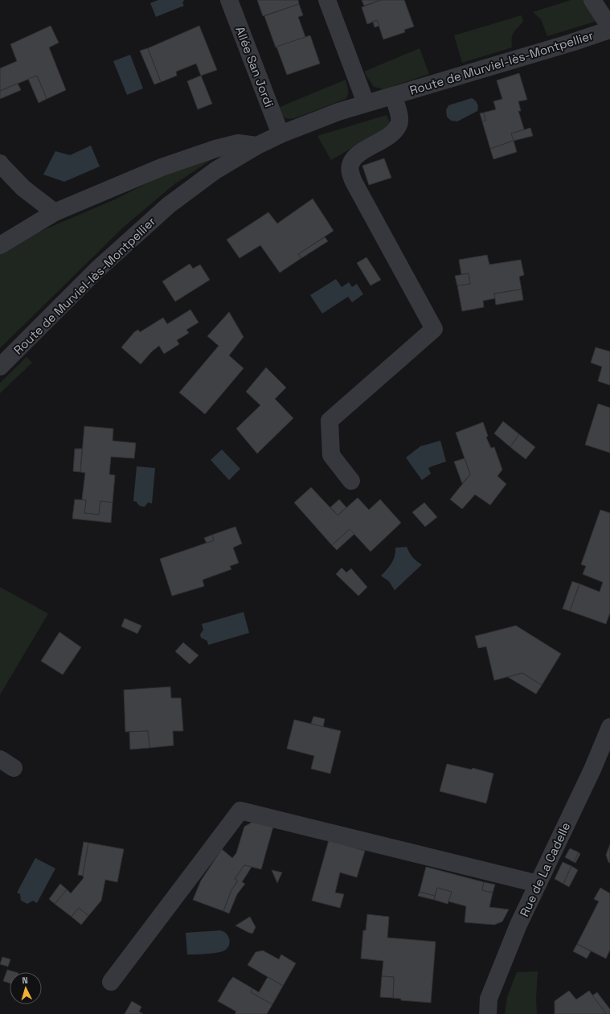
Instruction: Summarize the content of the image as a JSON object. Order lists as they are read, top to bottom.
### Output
{
  "streets": {
    "street": ["Route de Murviel-lès-Montpellier", "Allée San Jordi", "Rue de La Cadelle"]
  },
  "crossings": [
    ["Route de Murviel-lès-Montpellier", "Allée San Jordi"]
  ],
  "north": "top"
}
